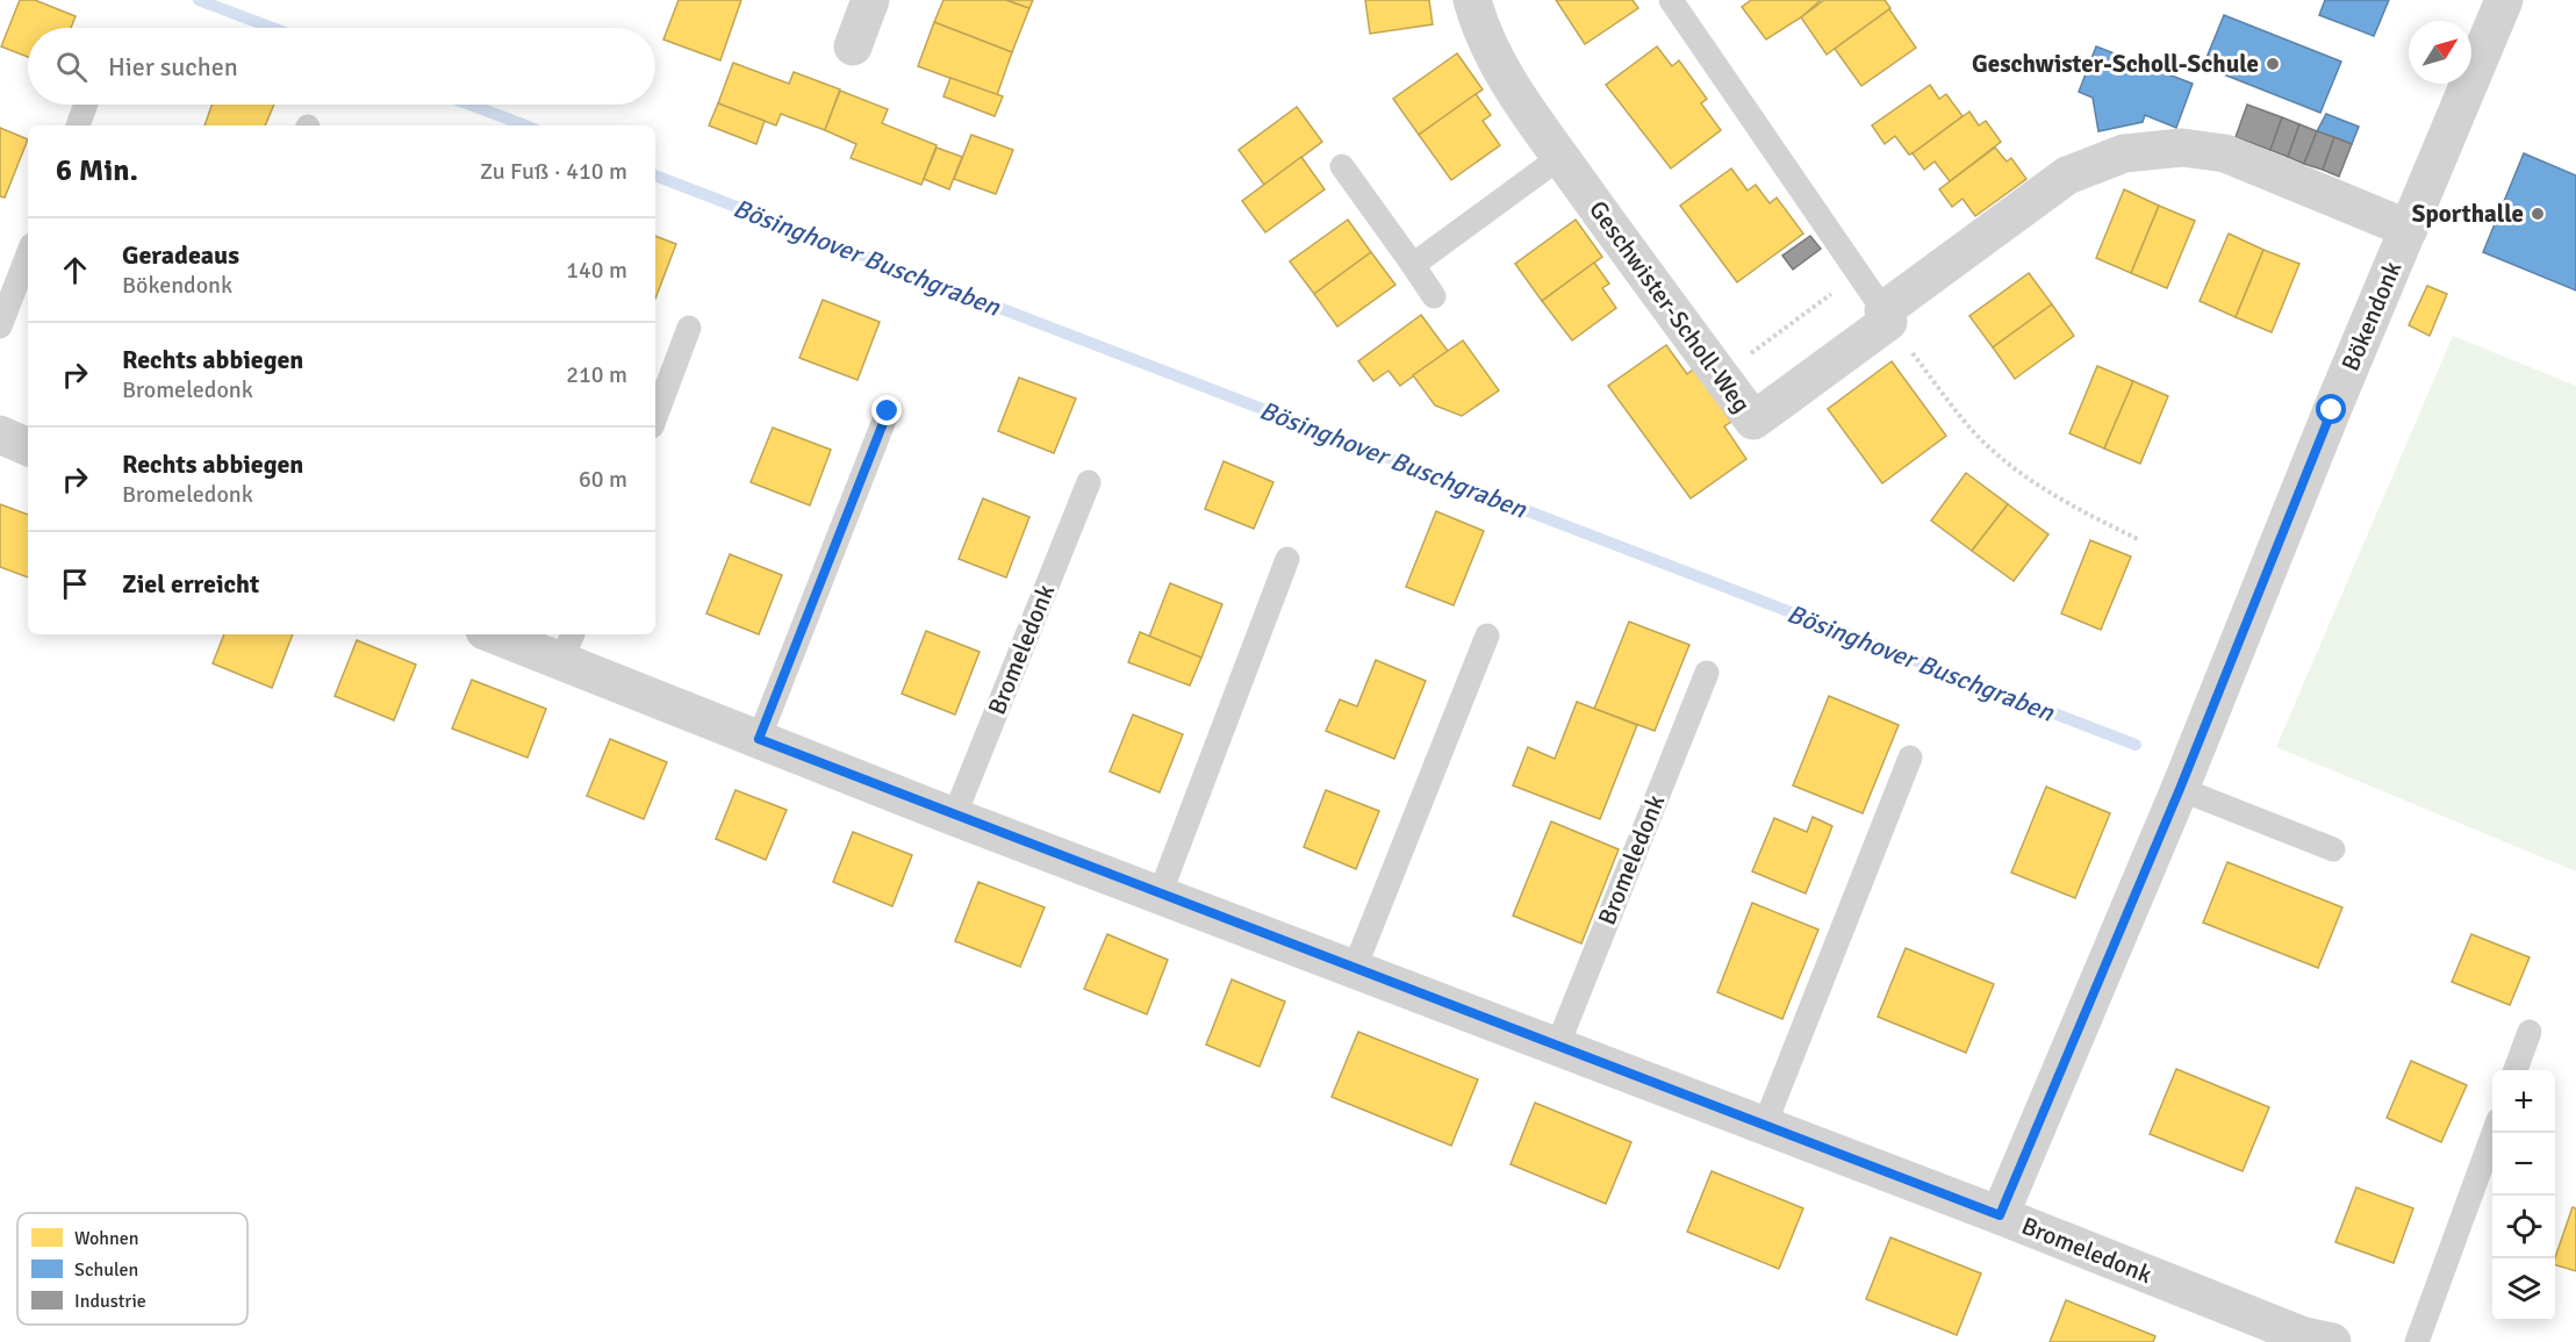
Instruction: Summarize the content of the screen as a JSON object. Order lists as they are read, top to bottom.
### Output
{
  "streets": {
    "street": ["Geschwister-Scholl-Weg", "Bökendonk", "Bromeledonk"]
  },
  "crossings": [
    ["Geschwister-Scholl-Weg", "Bökendonk"],
    ["Bökendonk", "Bromeledonk"]
  ],
  "water": ["Bösinghover Buschgraben"],
  "places": ["Geschwister-Scholl-Schule", "Sporthalle"],
  "legend": ["Wohnen", "Schulen", "Industrie"],
  "north": "top right",
  "page": {
    "search": "Hier suchen",
    "heading": ["6 Min.", "Zu Fuß · 410 m"],
    "list": [
      ["Geradeaus", "Bökendonk", "140 m"],
      ["Rechts abbiegen", "Bromeledonk", "210 m"],
      ["Rechts abbiegen", "Bromeledonk", "60 m"],
      "Ziel erreicht"
    ],
    "map_buttons": ["+", "−"]
  }
}
